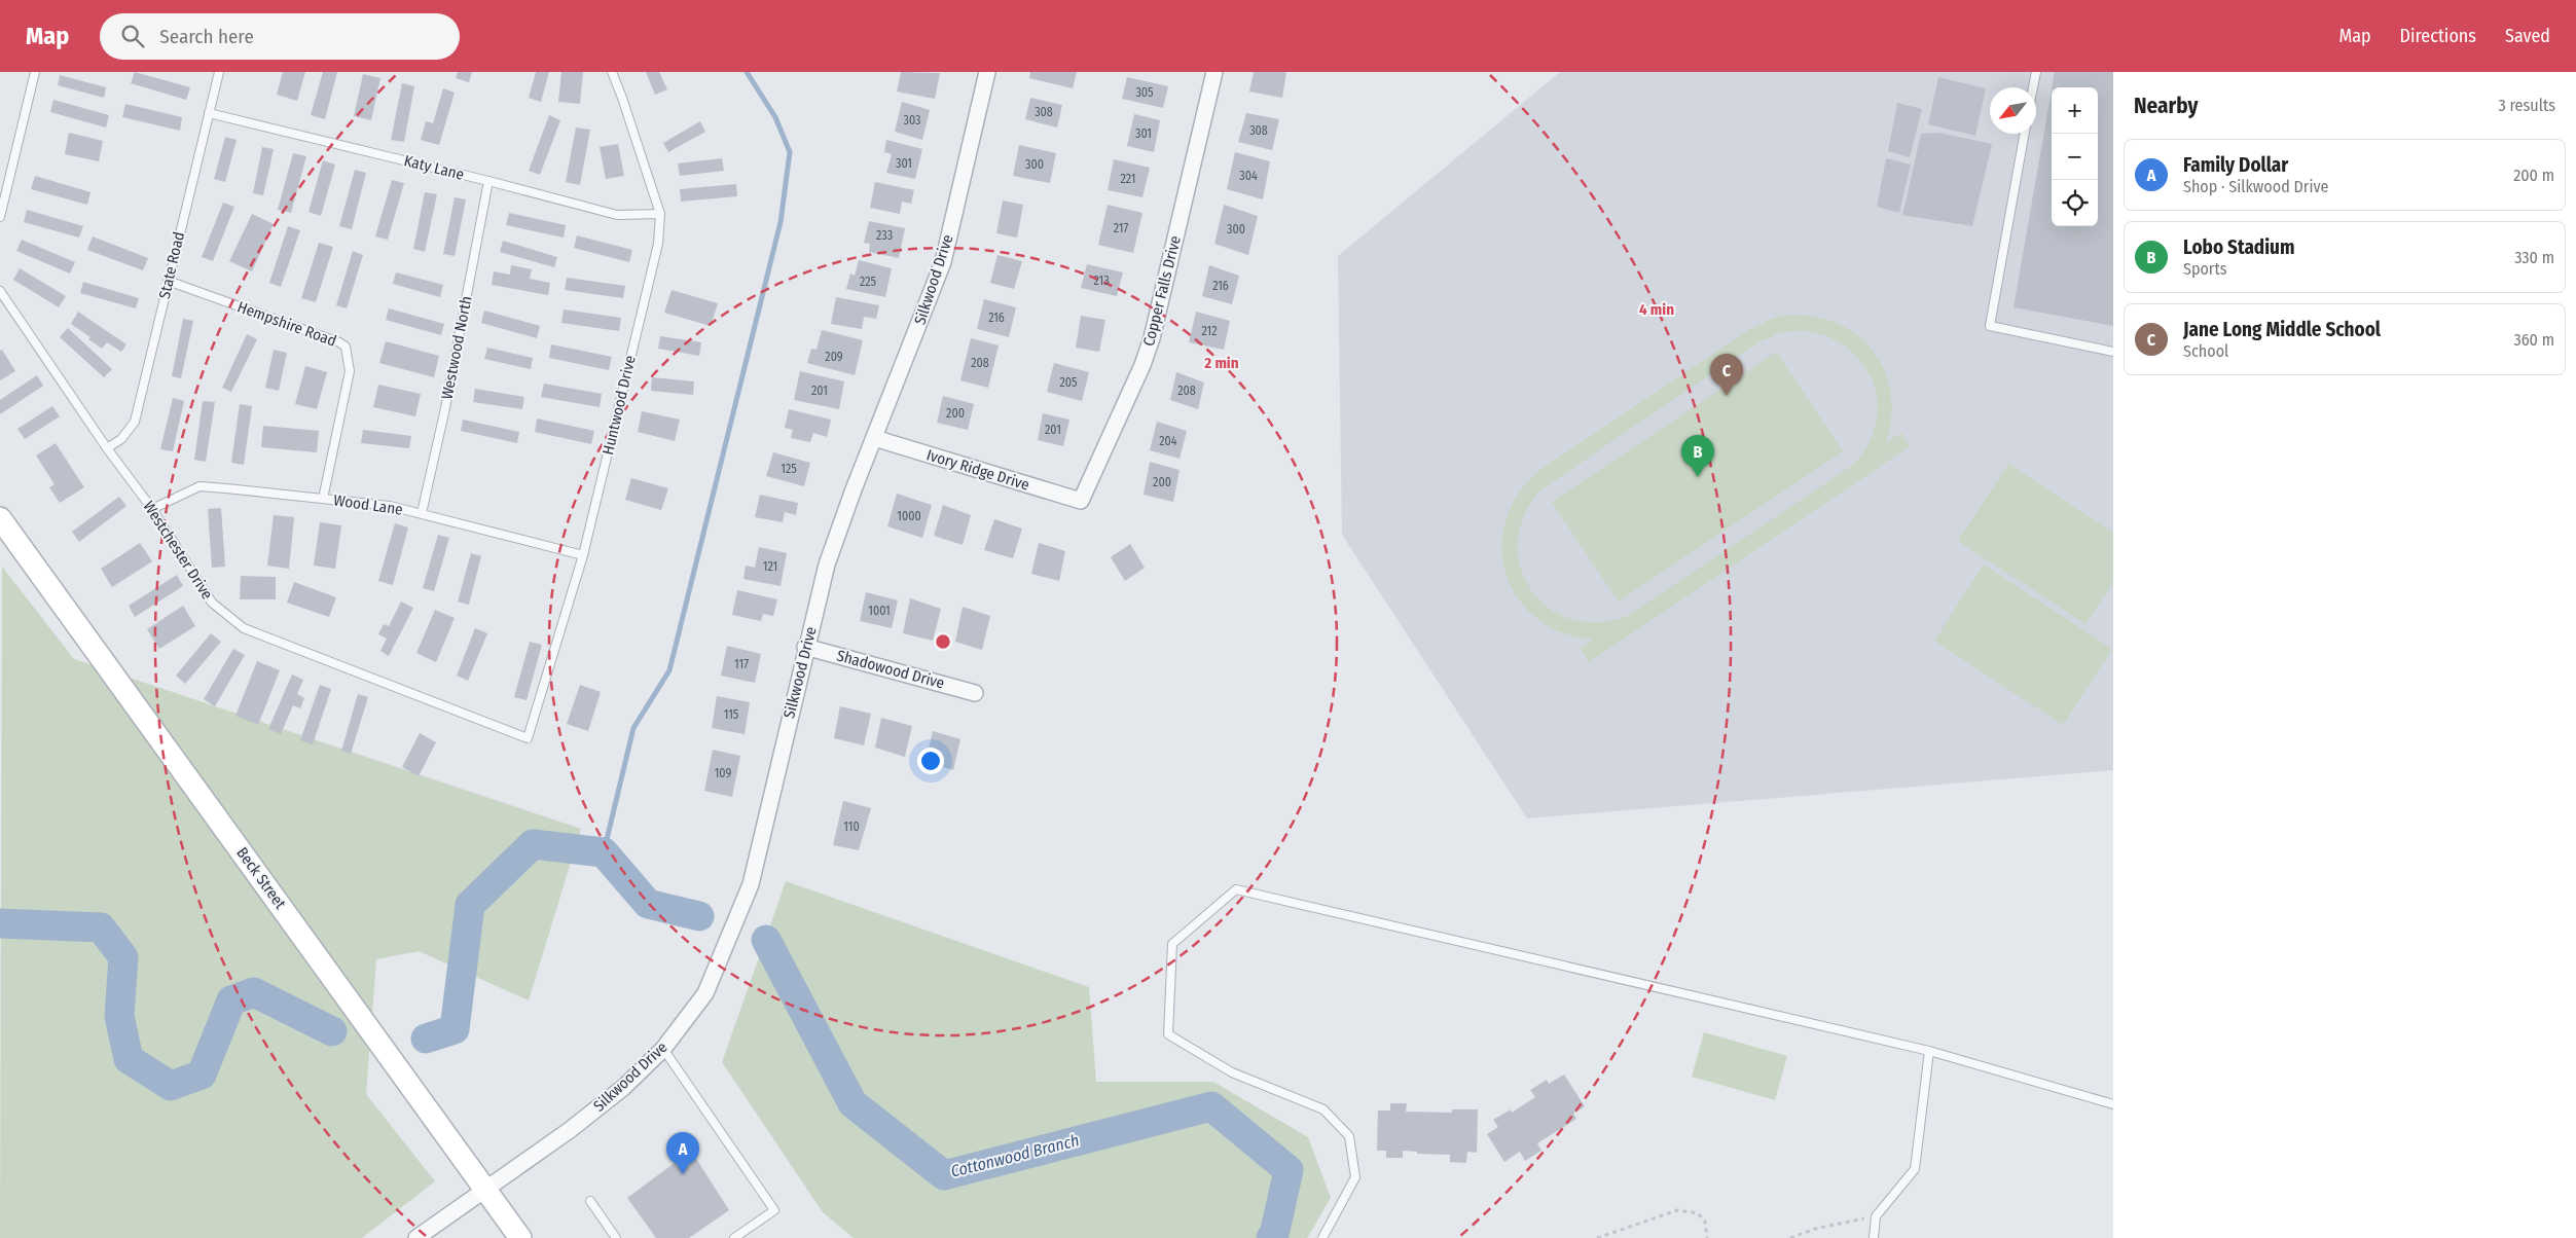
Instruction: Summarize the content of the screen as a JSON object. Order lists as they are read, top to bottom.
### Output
{
  "streets": {
    "street": [
      "Silkwood Drive",
      "Copper Falls Drive",
      "Ivory Ridge Drive",
      "Shadowood Drive",
      "Beck Street"
    ],
    "lane": [
      "Katy Lane",
      "State Road",
      "Hempshire Road",
      "Westwood North",
      "Huntwood Drive",
      "Wood Lane",
      "Westchester Drive"
    ]
  },
  "crossings": [
    ["Katy Lane", "State Road"],
    ["Katy Lane", "Westwood North"],
    ["Katy Lane", "Huntwood Drive"],
    ["State Road", "Hempshire Road"],
    ["State Road", "Westchester Drive"],
    ["Silkwood Drive", "Ivory Ridge Drive"],
    ["Silkwood Drive", "Shadowood Drive"],
    ["Silkwood Drive", "Beck Street"],
    ["Copper Falls Drive", "Ivory Ridge Drive"],
    ["Hempshire Road", "Wood Lane"],
    ["Westwood North", "Wood Lane"],
    ["Huntwood Drive", "Wood Lane"],
    ["Huntwood Drive", "Westchester Drive"],
    ["Wood Lane", "Westchester Drive"]
  ],
  "water": ["Cottonwood Branch"],
  "house_numbers": [
    "305",
    "308",
    "303",
    "308",
    "301",
    "301",
    "300",
    "304",
    "221",
    "217",
    "300",
    "233",
    "213",
    "225",
    "216",
    "216",
    "212",
    "209",
    "208",
    "205",
    "201",
    "208",
    "200",
    "201",
    "204",
    "125",
    "200",
    "1000",
    "121",
    "1001",
    "117",
    "115",
    "109",
    "110"
  ],
  "north": "bottom left",
  "page": {
    "header": "Map",
    "search": "Search here",
    "nav": ["Map", "Directions", "Saved"],
    "heading": ["Nearby", "3 results"],
    "map_buttons": ["+", "−"],
    "list": [
      {
        "mark": "A",
        "name": "Family Dollar",
        "note": "Shop · Silkwood Drive",
        "value": "200 m"
      },
      {
        "mark": "B",
        "name": "Lobo Stadium",
        "note": "Sports",
        "value": "330 m"
      },
      {
        "mark": "C",
        "name": "Jane Long Middle School",
        "note": "School",
        "value": "360 m"
      }
    ],
    "pins": ["C", "B", "A"]
  },
  "rings": ["4 min", "2 min"]
}
